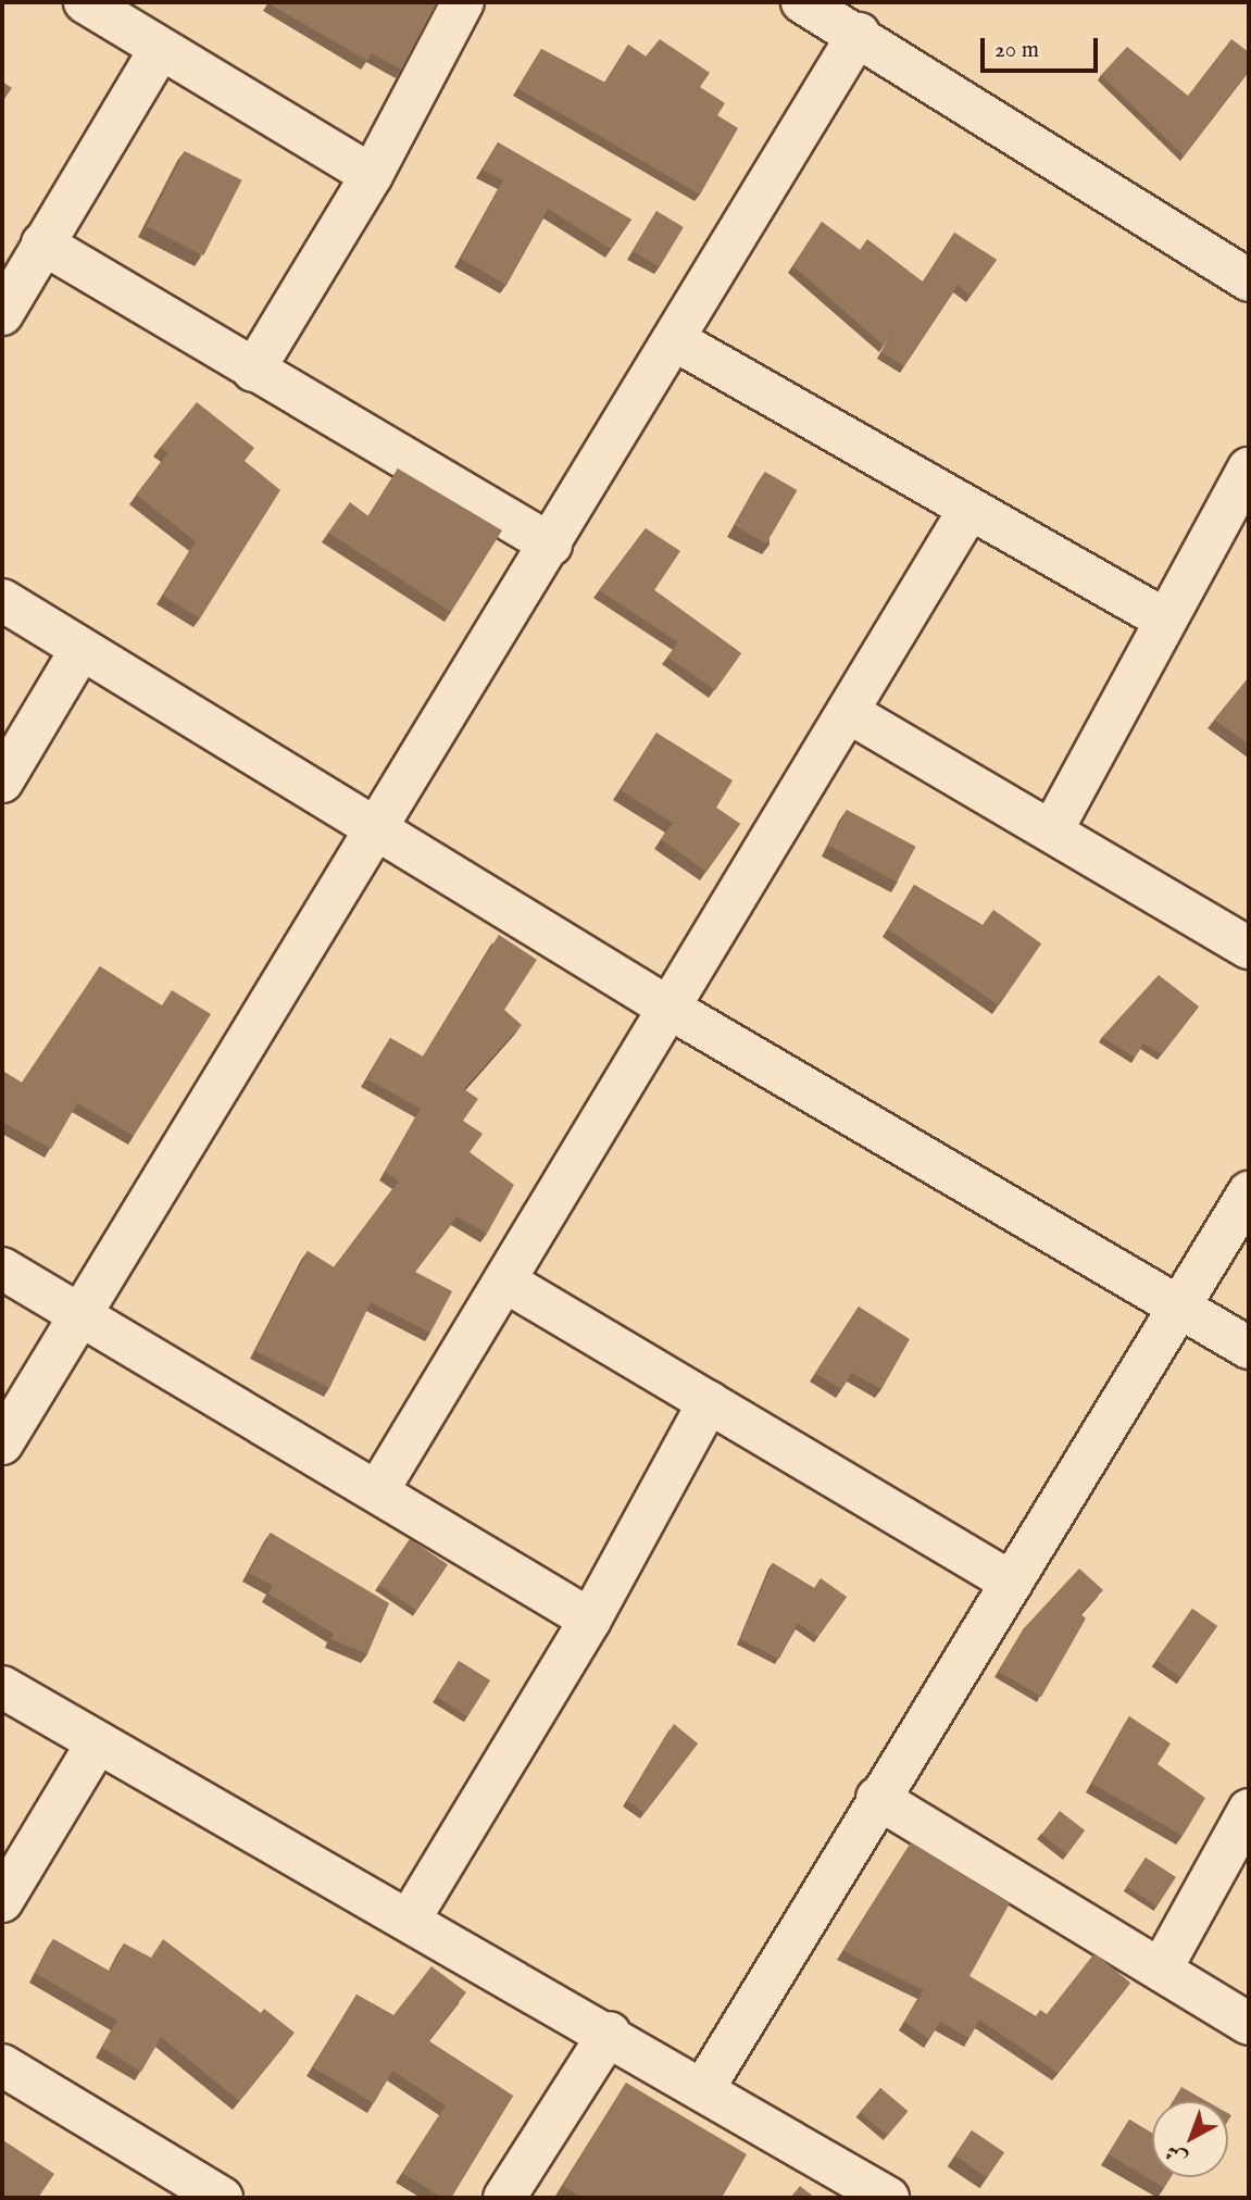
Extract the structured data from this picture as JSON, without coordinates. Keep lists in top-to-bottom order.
{
  "scale_bar": "20 m",
  "north": "bottom left"
}
